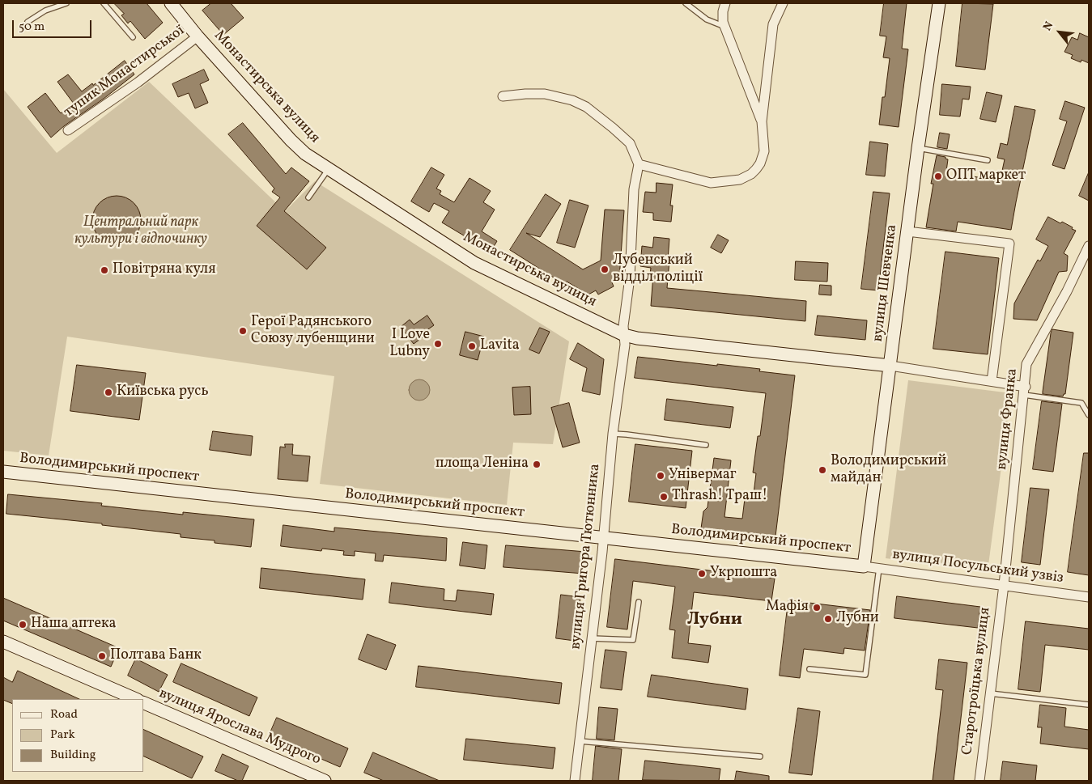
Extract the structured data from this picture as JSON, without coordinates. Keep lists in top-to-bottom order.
{
  "streets": {
    "main road": [
      "Монастирська вулиця",
      "вулиця Шевченка",
      "Володимирський проспект",
      "вулиця Ярослава Мудрого"
    ],
    "street": [
      "тупик Монастирської",
      "вулиця Франка",
      "вулиця Григора Тютюнника",
      "вулиця Посульський узвіз",
      "Старотроїцька вулиця"
    ]
  },
  "crossings": [
    ["тупик Монастирської", "Монастирська вулиця"],
    ["Монастирська вулиця", "вулиця Шевченка"],
    ["Монастирська вулиця", "вулиця Григора Тютюнника"],
    ["вулиця Шевченка", "Володимирський проспект"],
    ["вулиця Шевченка", "вулиця Посульський узвіз"],
    ["вулиця Франка", "вулиця Посульський узвіз"],
    ["вулиця Франка", "Старотроїцька вулиця"],
    ["Володимирський проспект", "вулиця Григора Тютюнника"],
    ["Володимирський проспект", "вулиця Посульський узвіз"],
    ["вулиця Посульський узвіз", "Старотроїцька вулиця"]
  ],
  "districts": ["Лубни"],
  "parks": ["Центральний парк культури і відпочинку"],
  "places": [
    "ОПТ маркет",
    "Лубенський відділ поліції",
    "Повітряна куля",
    "Герої Радянського Союзу лубенщини",
    "I Love Lubny",
    "Lavita",
    "Київська русь",
    "площа Леніна",
    "Володимирський майдан",
    "Універмаг",
    "Thrash! Траш!",
    "Укрпошта",
    "Мафія",
    "Лубни",
    "Наша аптека",
    "Полтава Банк"
  ],
  "legend": ["Road", "Park", "Building"],
  "scale_bar": "50 m",
  "north": "top left"
}
